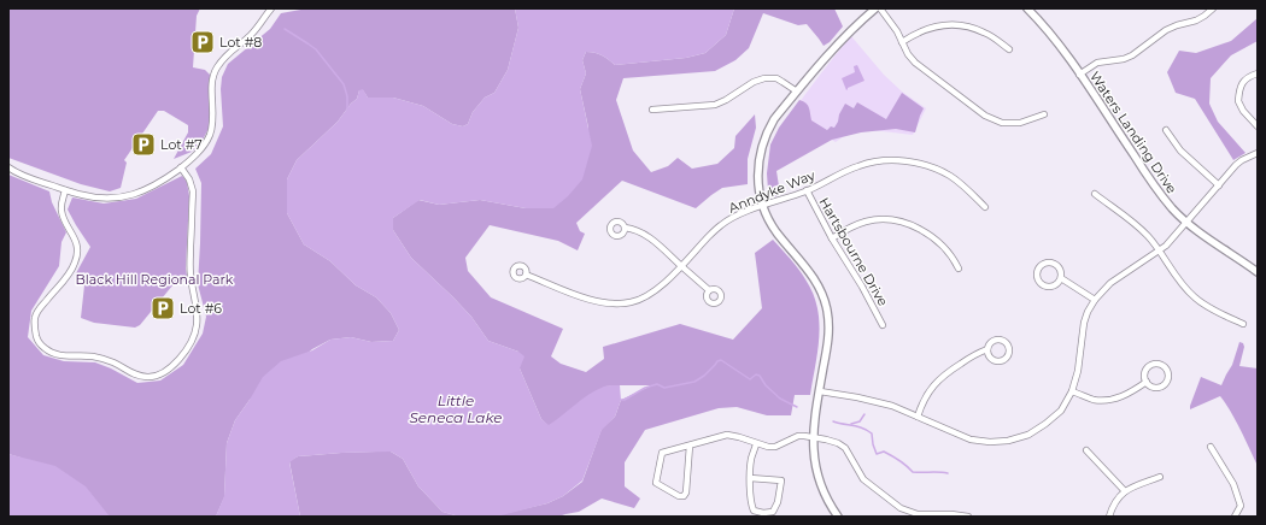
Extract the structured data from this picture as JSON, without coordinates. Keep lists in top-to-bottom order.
{
  "streets": {
    "street": ["Waters Landing Drive", "Anndyke Way", "Hartsbourne Drive"]
  },
  "crossings": [
    ["Anndyke Way", "Hartsbourne Drive"]
  ],
  "water": ["Little Seneca Lake"],
  "parks": ["Black Hill Regional Park"],
  "places": {
    "parking": ["Lot #8", "Lot #7", "Lot #6"]
  }
}
